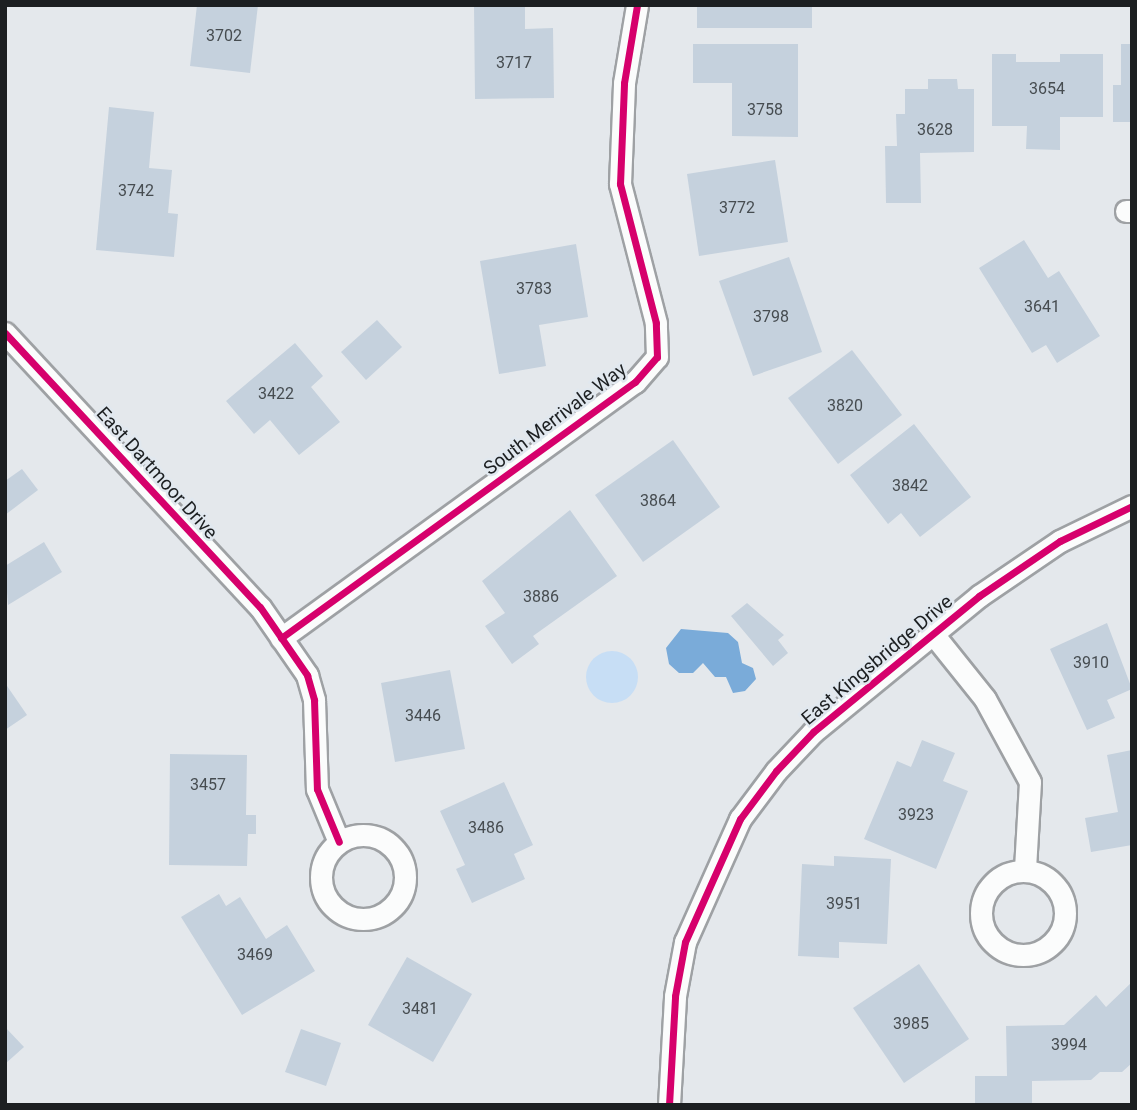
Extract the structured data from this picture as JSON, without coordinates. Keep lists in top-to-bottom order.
{
  "streets": {
    "street": ["South Merrivale Way", "East Dartmoor Drive", "East Kingsbridge Drive"]
  },
  "crossings": [
    ["South Merrivale Way", "East Dartmoor Drive"]
  ],
  "house_numbers": [
    "3702",
    "3717",
    "3654",
    "3758",
    "3628",
    "3742",
    "3772",
    "3783",
    "3641",
    "3798",
    "3422",
    "3820",
    "3842",
    "3864",
    "3886",
    "3910",
    "3446",
    "3457",
    "3923",
    "3486",
    "3951",
    "3469",
    "3481",
    "3985",
    "3994"
  ]
}
